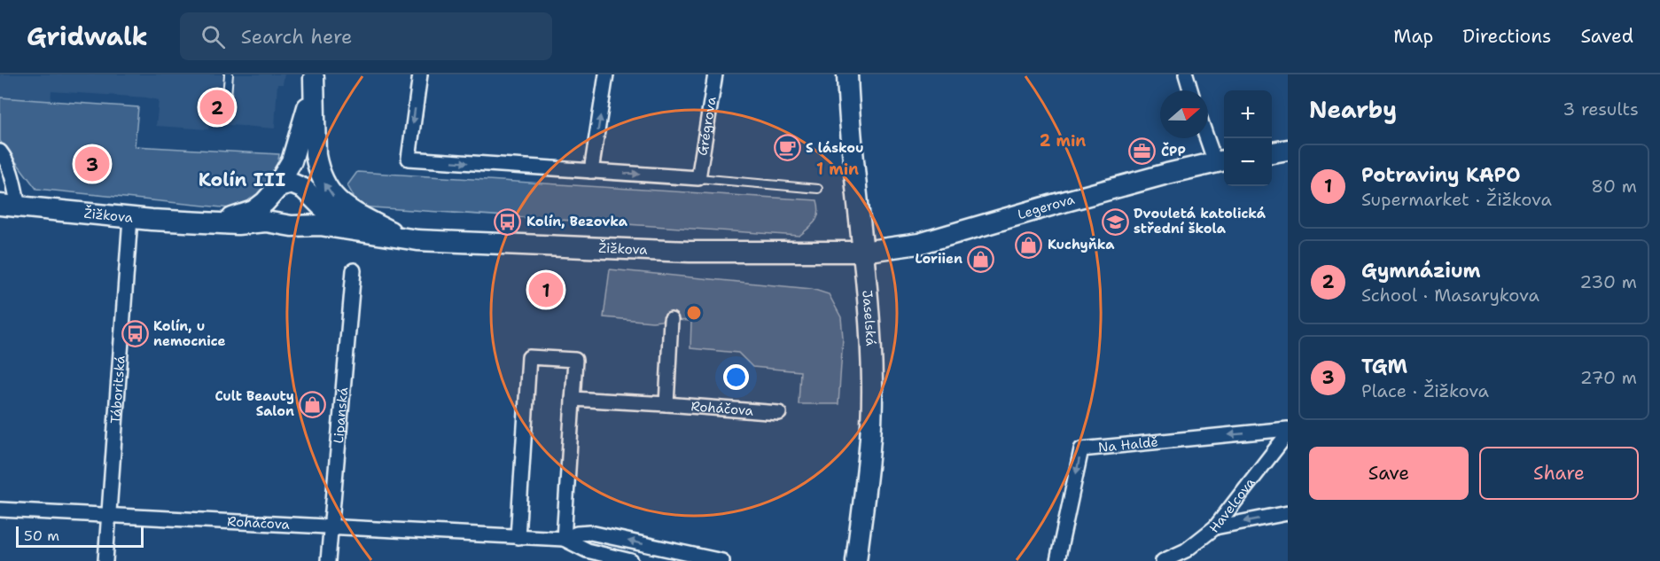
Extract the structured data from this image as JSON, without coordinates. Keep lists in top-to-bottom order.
{
  "streets": {
    "street": [
      "Grégrova",
      "Legerova",
      "Žižkova",
      "Jaselská",
      "Táboritská",
      "Roháčova",
      "Lipanská",
      "Na Haldě",
      "Havelcova"
    ]
  },
  "crossings": [
    ["Legerova", "Žižkova"],
    ["Legerova", "Jaselská"],
    ["Žižkova", "Jaselská"],
    ["Žižkova", "Táboritská"],
    ["Táboritská", "Roháčova"],
    ["Roháčova", "Lipanská"],
    ["Na Haldě", "Havelcova"]
  ],
  "one_way": ["Na Haldě"],
  "districts": ["Kolín III"],
  "places": {
    "cafe": ["S láskou"],
    "office": ["ČPP"],
    "bus stop": ["Kolín, Bezovka", "Kolín, u nemocnice"],
    "school or university": ["Dvouletá katolická střední škola"],
    "shop": ["Kuchyňka", "Loriien", "Cult Beauty Salon"]
  },
  "scale_bar": "50 m",
  "north": "right",
  "page": {
    "header": "Gridwalk",
    "search": "Search here",
    "nav": ["Map", "Directions", "Saved"],
    "heading": ["Nearby", "3 results"],
    "pins": ["2", "3", "1"],
    "map_buttons": ["+", "−"],
    "list": [
      {
        "mark": "1",
        "name": "Potraviny KAPO",
        "note": "Supermarket · Žižkova",
        "value": "80 m"
      },
      {
        "mark": "2",
        "name": "Gymnázium",
        "note": "School · Masarykova",
        "value": "230 m"
      },
      {
        "mark": "3",
        "name": "TGM",
        "note": "Place · Žižkova",
        "value": "270 m"
      }
    ],
    "buttons": ["Save", "Share"],
    "scale": "50 m"
  },
  "rings": ["2 min", "1 min"]
}
